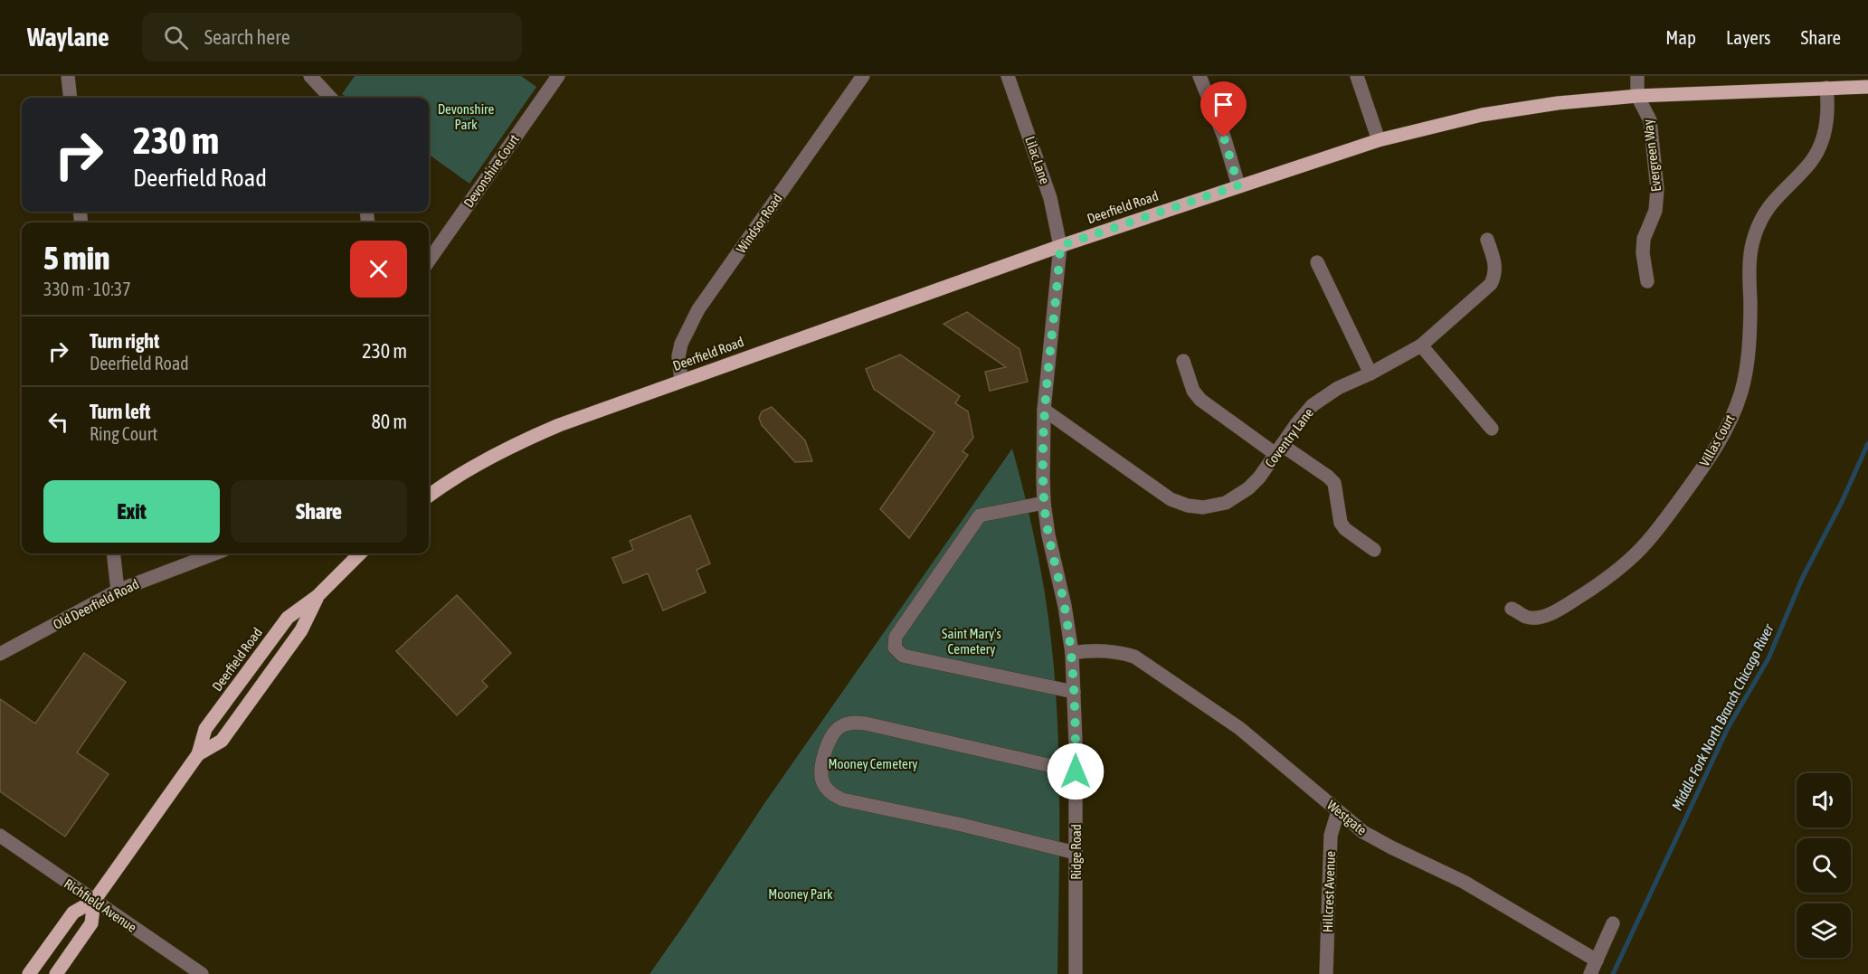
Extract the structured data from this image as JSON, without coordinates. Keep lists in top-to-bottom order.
{
  "streets": {
    "main road": ["Deerfield Road"],
    "street": [
      "Evergreen Way",
      "Lilac Lane",
      "Devonshire Court",
      "Windsor Road",
      "Coventry Lane",
      "Villas Court",
      "Old Deerfield Road",
      "Westgate",
      "Ridge Road",
      "Hillcrest Avenue",
      "Richfield Avenue"
    ]
  },
  "crossings": [
    ["Evergreen Way", "Deerfield Road"],
    ["Lilac Lane", "Deerfield Road"],
    ["Lilac Lane", "Ridge Road"],
    ["Deerfield Road", "Windsor Road"],
    ["Deerfield Road", "Villas Court"],
    ["Deerfield Road", "Ridge Road"],
    ["Deerfield Road", "Richfield Avenue"],
    ["Coventry Lane", "Ridge Road"],
    ["Westgate", "Ridge Road"],
    ["Westgate", "Hillcrest Avenue"]
  ],
  "water": ["Middle Fork North Branch Chicago River"],
  "parks": [
    "Devonshire Park",
    "Saint Mary's Cemetery",
    "Mooney Cemetery",
    "Mooney Park"
  ],
  "page": {
    "header": "Waylane",
    "search": "Search here",
    "nav": ["Map", "Layers", "Share"],
    "turn": ["230 m", "Deerfield Road"],
    "heading": ["5 min", "330 m · 10:37"],
    "list": [
      {
        "name": "Turn right",
        "note": "Deerfield Road",
        "value": "230 m"
      },
      {
        "name": "Turn left",
        "note": "Ring Court",
        "value": "80 m"
      }
    ],
    "buttons": ["Exit", "Share"]
  }
}
